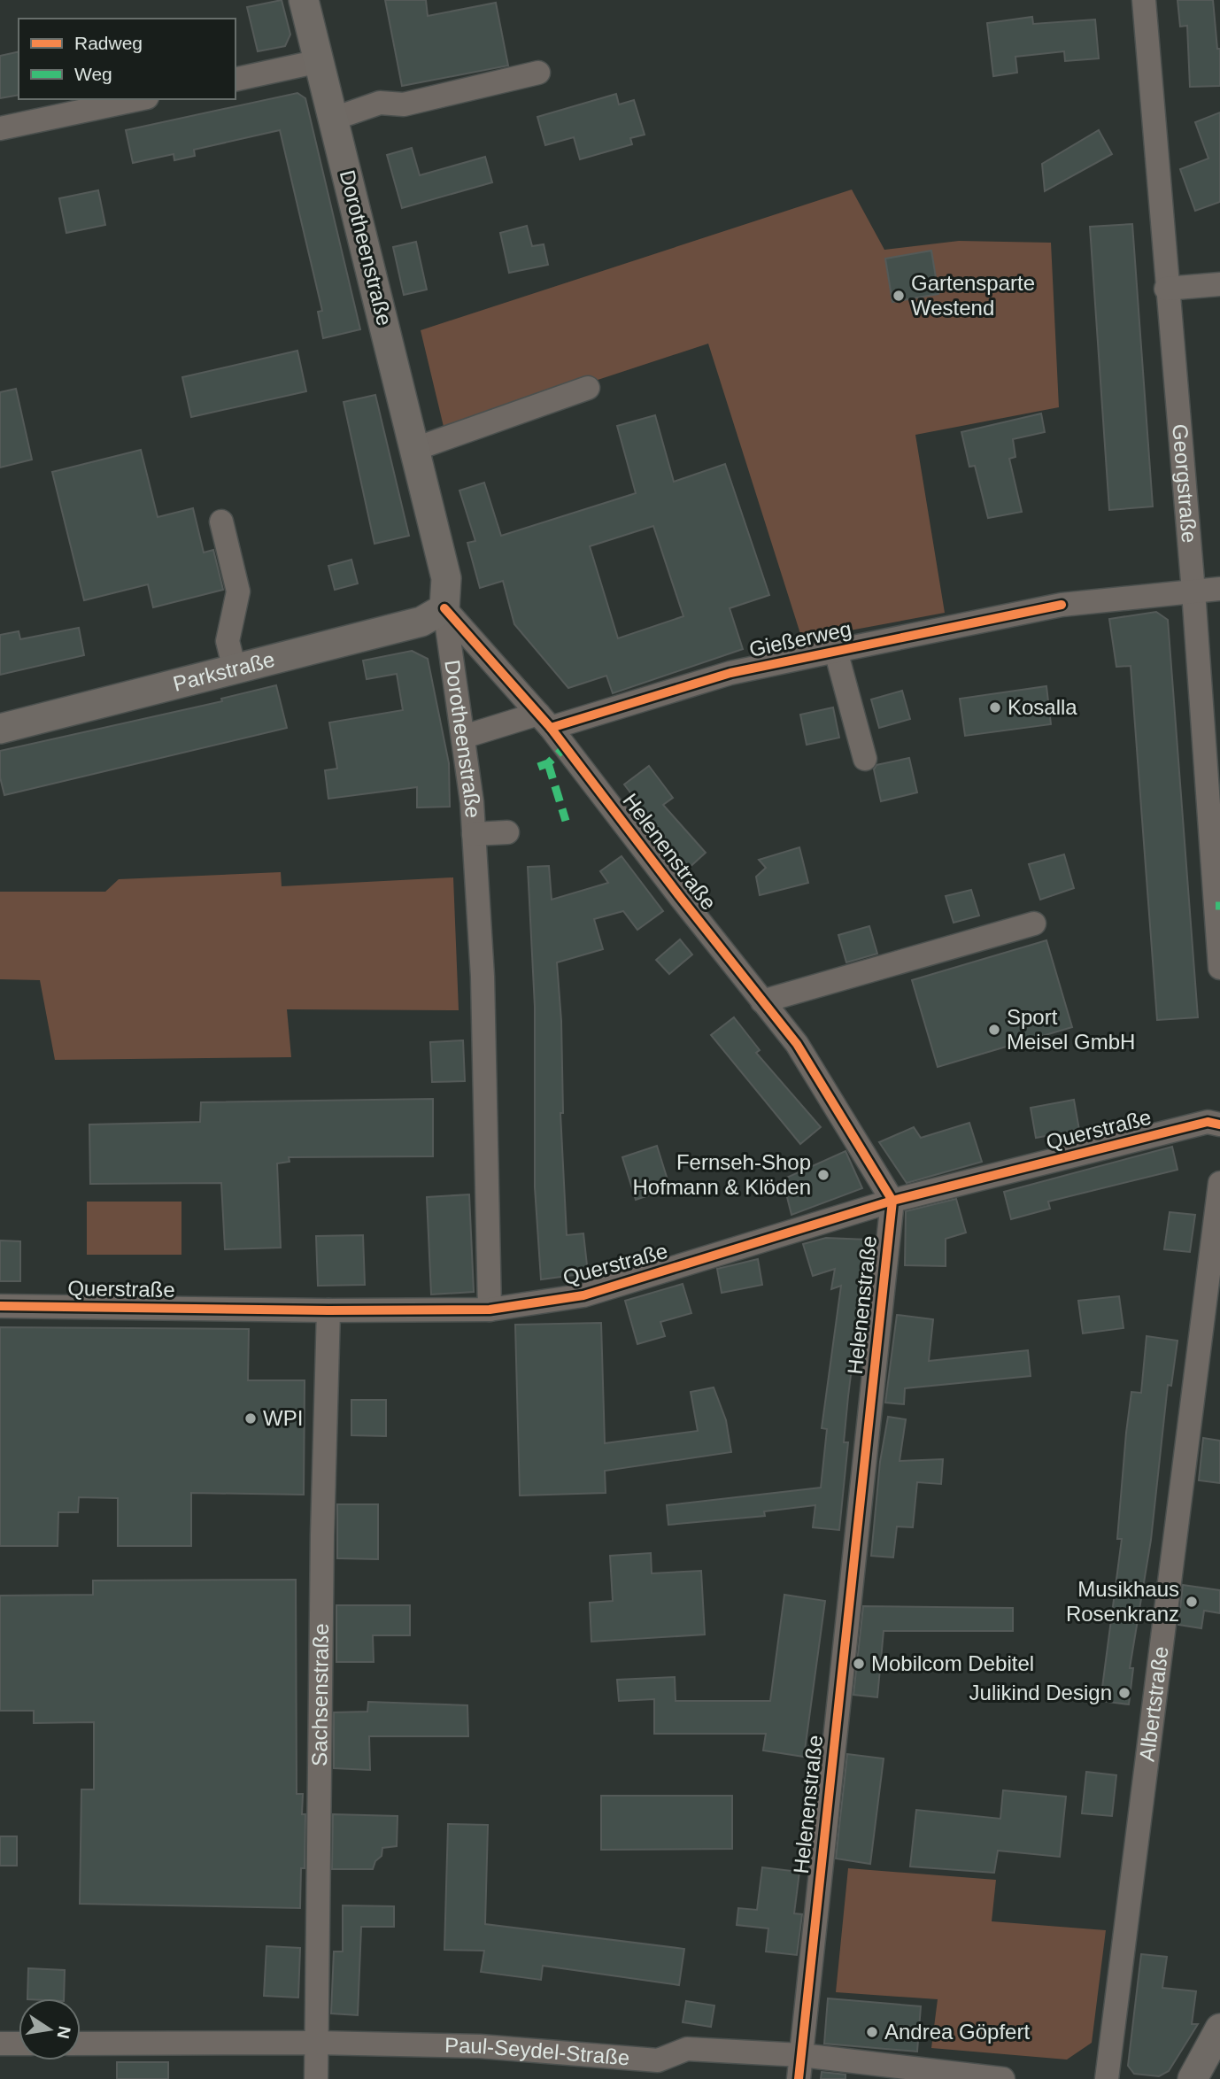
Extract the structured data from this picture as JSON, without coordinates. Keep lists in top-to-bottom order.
{
  "streets": {
    "main road": ["Dorotheenstraße", "Parkstraße"],
    "street": [
      "Georgstraße",
      "Gießerweg",
      "Helenenstraße",
      "Querstraße",
      "Sachsenstraße",
      "Albertstraße",
      "Paul-Seydel-Straße"
    ]
  },
  "crossings": [
    ["Dorotheenstraße", "Gießerweg"],
    ["Dorotheenstraße", "Parkstraße"],
    ["Dorotheenstraße", "Helenenstraße"],
    ["Dorotheenstraße", "Querstraße"],
    ["Georgstraße", "Gießerweg"],
    ["Gießerweg", "Helenenstraße"],
    ["Parkstraße", "Helenenstraße"],
    ["Helenenstraße", "Querstraße"],
    ["Helenenstraße", "Paul-Seydel-Straße"],
    ["Querstraße", "Sachsenstraße"],
    ["Sachsenstraße", "Paul-Seydel-Straße"]
  ],
  "places": [
    "Gartensparte Westend",
    "Kosalla",
    "Sport Meisel GmbH",
    "Fernseh-Shop Hofmann & Klöden",
    "WPI",
    "Musikhaus Rosenkranz",
    "Mobilcom Debitel",
    "Julikind Design",
    "Andrea Göpfert"
  ],
  "legend": ["Radweg", "Weg"],
  "north": "right"
}
